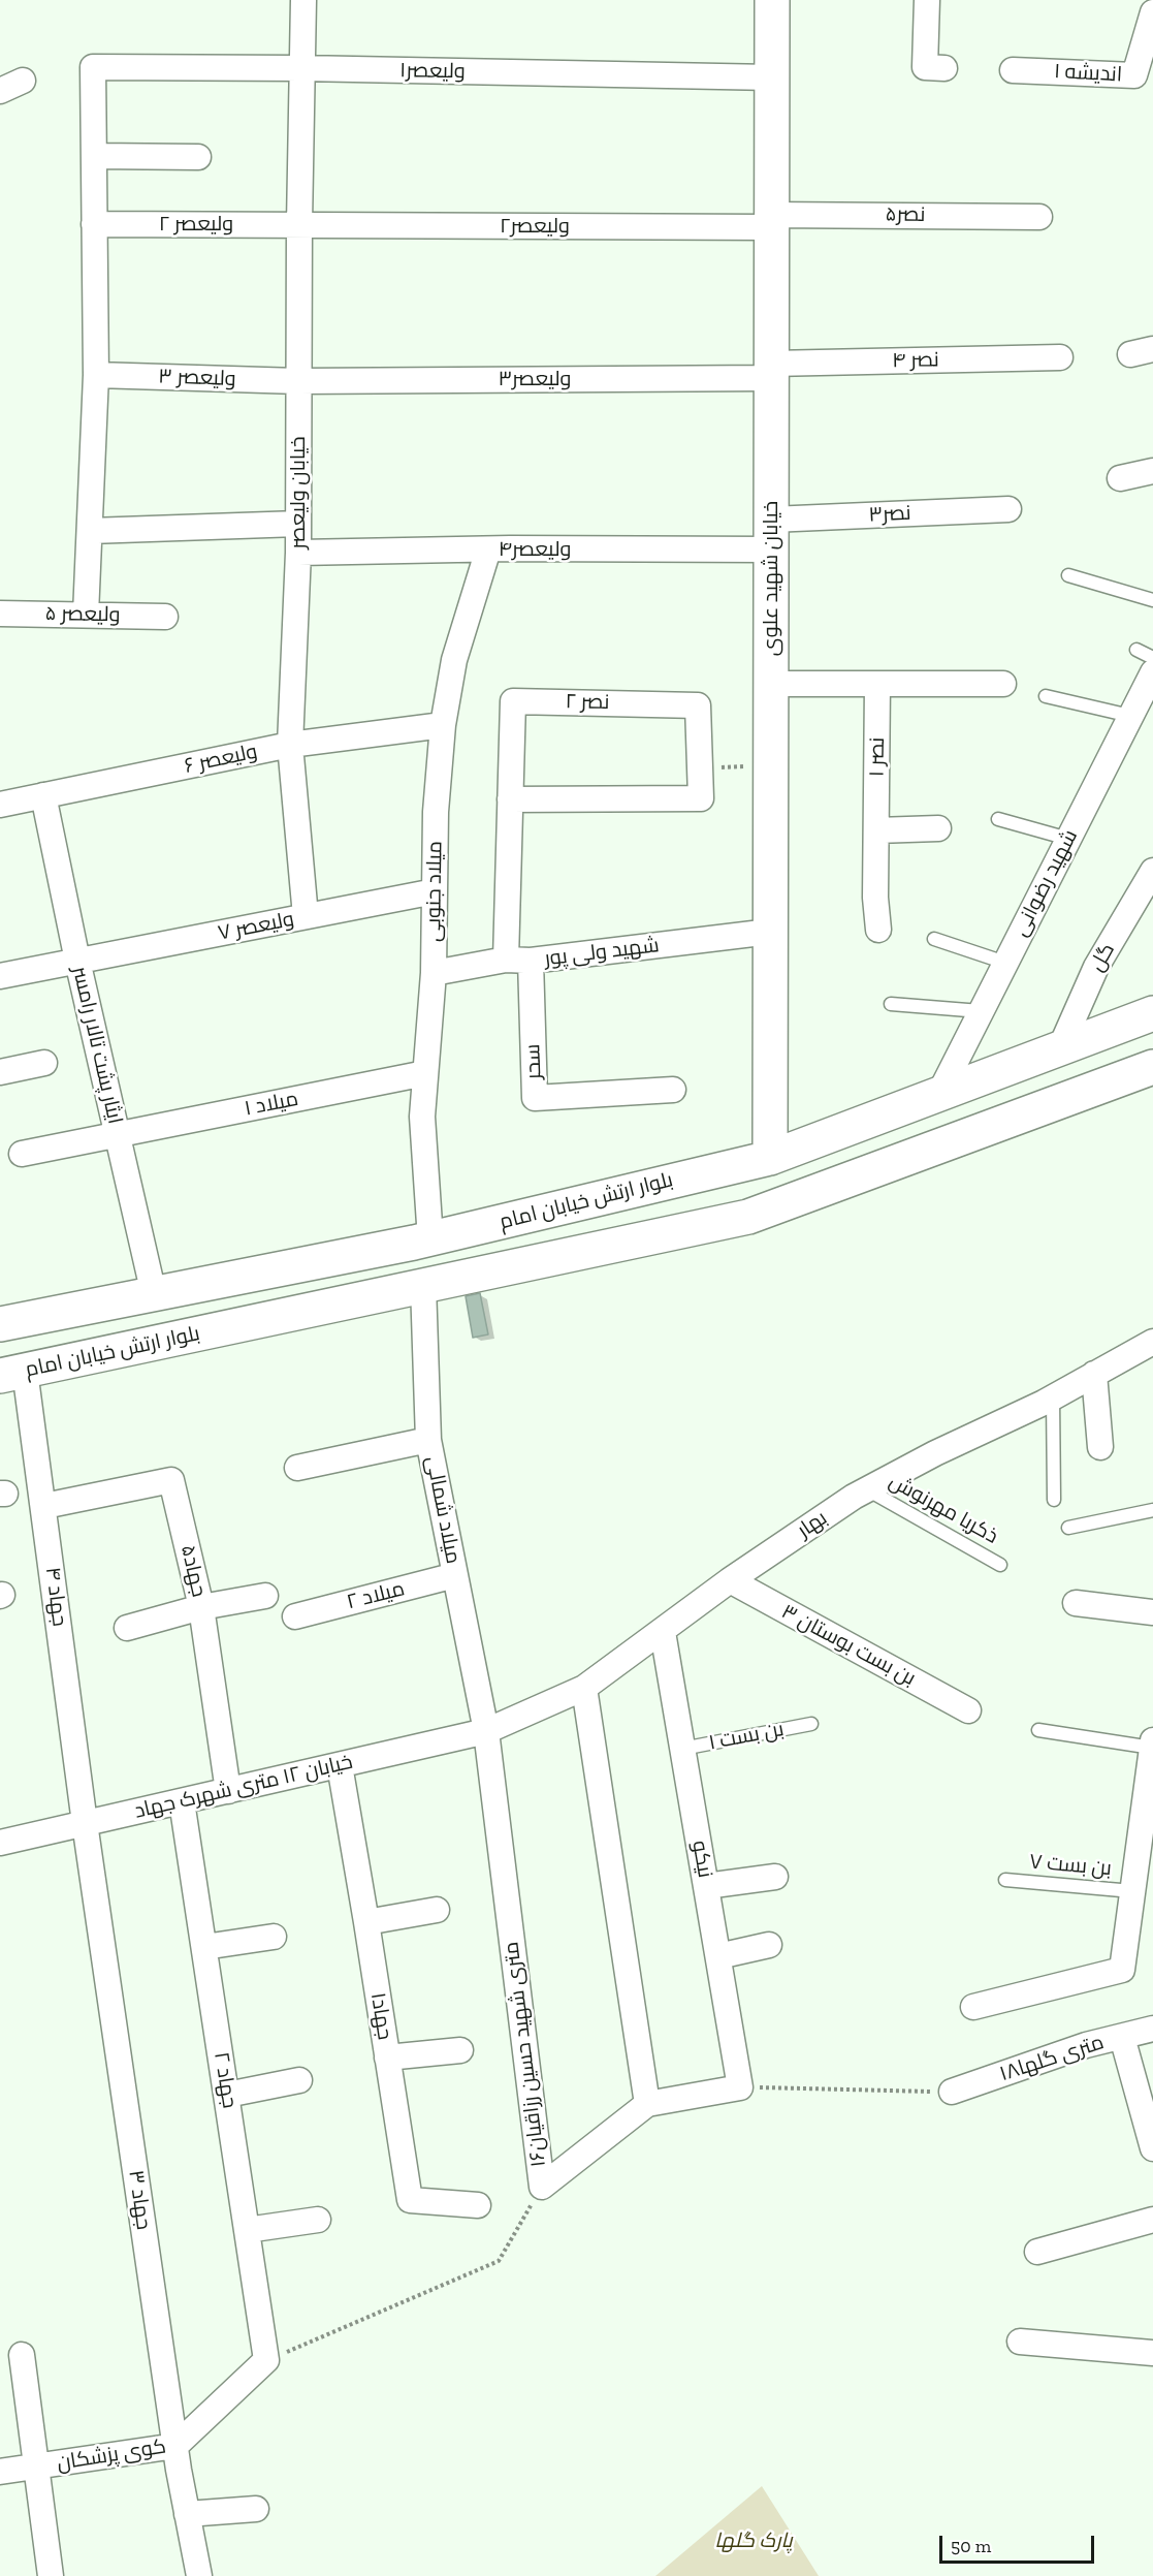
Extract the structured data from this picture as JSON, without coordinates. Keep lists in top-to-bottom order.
{
  "streets": {
    "main road": ["خیابان شهید علوی", "بلوار ارتش خیابان امام"],
    "street": [
      "ولیعصر۱",
      "اندیشه ۱",
      "نصر۵",
      "ولیعصر ۲",
      "ولیعصر۲",
      "نصر ۴",
      "ولیعصر ۳",
      "ولیعصر۳",
      "خیابان ولیعصر",
      "نصر۳",
      "ولیعصر۴",
      "ولیعصر ۵",
      "نصر ۲",
      "نصر ۱",
      "ولیعصر ۶",
      "شهید رضوانی",
      "میلاد جنوبی",
      "ولیعصر ۷",
      "شهید ولی پور",
      "گل",
      "ایثار پشت تالار رامسر",
      "سحر",
      "میلاد ۱",
      "میلاد شمالی",
      "بهار",
      "جهاد۵",
      "میلاد ۲",
      "جهاد ۴",
      "بن بست بوستان ۳",
      "خیابان ۱۲ متری شهرک جهاد",
      "نیکو",
      "جهاد۱",
      "۱۶متری شهید حسین رزاقیان",
      "۱۸متری گلها",
      "جهاد ۲",
      "جهاد ۳",
      "کوی پزشکان"
    ],
    "lane": ["ذکریا مهرنوش", "بن بست ۱", "بن بست ۷"]
  },
  "crossings": [
    ["ولیعصر۱", "خیابان ولیعصر"],
    ["ولیعصر۱", "خیابان شهید علوی"],
    ["نصر۵", "ولیعصر۲"],
    ["نصر۵", "خیابان شهید علوی"],
    ["ولیعصر ۲", "ولیعصر۲"],
    ["ولیعصر ۲", "خیابان ولیعصر"],
    ["ولیعصر۲", "خیابان ولیعصر"],
    ["ولیعصر۲", "خیابان شهید علوی"],
    ["نصر ۴", "ولیعصر۳"],
    ["نصر ۴", "خیابان شهید علوی"],
    ["ولیعصر ۳", "ولیعصر۳"],
    ["ولیعصر ۳", "خیابان ولیعصر"],
    ["ولیعصر۳", "خیابان ولیعصر"],
    ["ولیعصر۳", "خیابان شهید علوی"],
    ["خیابان ولیعصر", "ولیعصر۴"],
    ["خیابان ولیعصر", "ولیعصر ۶"],
    ["خیابان ولیعصر", "ولیعصر ۷"],
    ["نصر۳", "ولیعصر۴"],
    ["نصر۳", "خیابان شهید علوی"],
    ["ولیعصر۴", "خیابان شهید علوی"],
    ["ولیعصر۴", "میلاد جنوبی"],
    ["خیابان شهید علوی", "شهید ولی پور"],
    ["خیابان شهید علوی", "بلوار ارتش خیابان امام"],
    ["نصر ۲", "شهید ولی پور"],
    ["ولیعصر ۶", "میلاد جنوبی"],
    ["ولیعصر ۶", "ایثار پشت تالار رامسر"],
    ["شهید رضوانی", "بلوار ارتش خیابان امام"],
    ["میلاد جنوبی", "ولیعصر ۷"],
    ["میلاد جنوبی", "شهید ولی پور"],
    ["میلاد جنوبی", "میلاد ۱"],
    ["میلاد جنوبی", "بلوار ارتش خیابان امام"],
    ["ولیعصر ۷", "ایثار پشت تالار رامسر"],
    ["شهید ولی پور", "سحر"],
    ["گل", "بلوار ارتش خیابان امام"],
    ["ایثار پشت تالار رامسر", "میلاد ۱"],
    ["ایثار پشت تالار رامسر", "بلوار ارتش خیابان امام"],
    ["بلوار ارتش خیابان امام", "میلاد شمالی"],
    ["بلوار ارتش خیابان امام", "جهاد ۴"],
    ["ذکریا مهرنوش", "بهار"],
    ["میلاد شمالی", "بهار"],
    ["میلاد شمالی", "میلاد ۲"],
    ["میلاد شمالی", "خیابان ۱۲ متری شهرک جهاد"],
    ["میلاد شمالی", "۱۶متری شهید حسین رزاقیان"],
    ["بهار", "بن بست بوستان ۳"],
    ["بهار", "خیابان ۱۲ متری شهرک جهاد"],
    ["بهار", "نیکو"],
    ["بهار", "۱۶متری شهید حسین رزاقیان"],
    ["جهاد۵", "جهاد ۴"],
    ["جهاد۵", "خیابان ۱۲ متری شهرک جهاد"],
    ["جهاد ۴", "خیابان ۱۲ متری شهرک جهاد"],
    ["جهاد ۴", "جهاد ۳"],
    ["بن بست ۱", "نیکو"],
    ["خیابان ۱۲ متری شهرک جهاد", "جهاد۱"],
    ["خیابان ۱۲ متری شهرک جهاد", "۱۶متری شهید حسین رزاقیان"],
    ["خیابان ۱۲ متری شهرک جهاد", "جهاد ۲"],
    ["خیابان ۱۲ متری شهرک جهاد", "جهاد ۳"],
    ["نیکو", "۱۶متری شهید حسین رزاقیان"],
    ["جهاد ۲", "کوی پزشکان"],
    ["جهاد ۳", "کوی پزشکان"]
  ],
  "parks": ["پارک گلها"],
  "scale_bar": "50 m"
}
